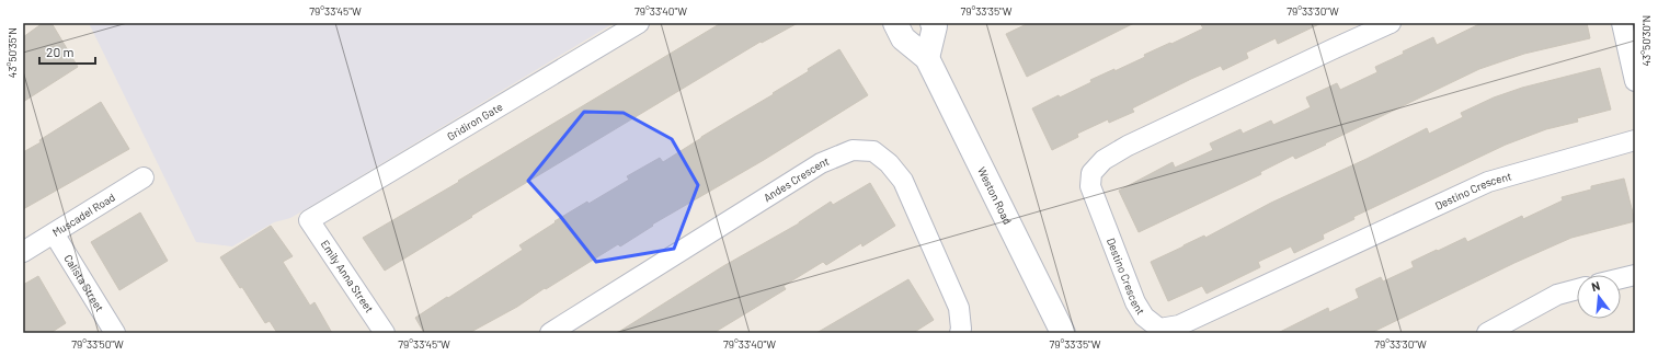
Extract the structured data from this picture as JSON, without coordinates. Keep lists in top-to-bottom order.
{
  "streets": {
    "main road": ["Weston Road"],
    "street": [
      "Gridiron Gate",
      "Andes Crescent",
      "Destino Crescent",
      "Muscadel Road",
      "Emily Anna Street",
      "Calista Street"
    ]
  },
  "crossings": [
    ["Gridiron Gate", "Emily Anna Street"],
    ["Muscadel Road", "Calista Street"]
  ],
  "scale_bar": "20 m",
  "north": "top",
  "coordinates": [
    "79°33'45\"W",
    "79°33'40\"W",
    "79°33'35\"W",
    "79°33'30\"W",
    "43°50'30\"N",
    "43°50'35\"N",
    "79°33'50\"W"
  ]
}
